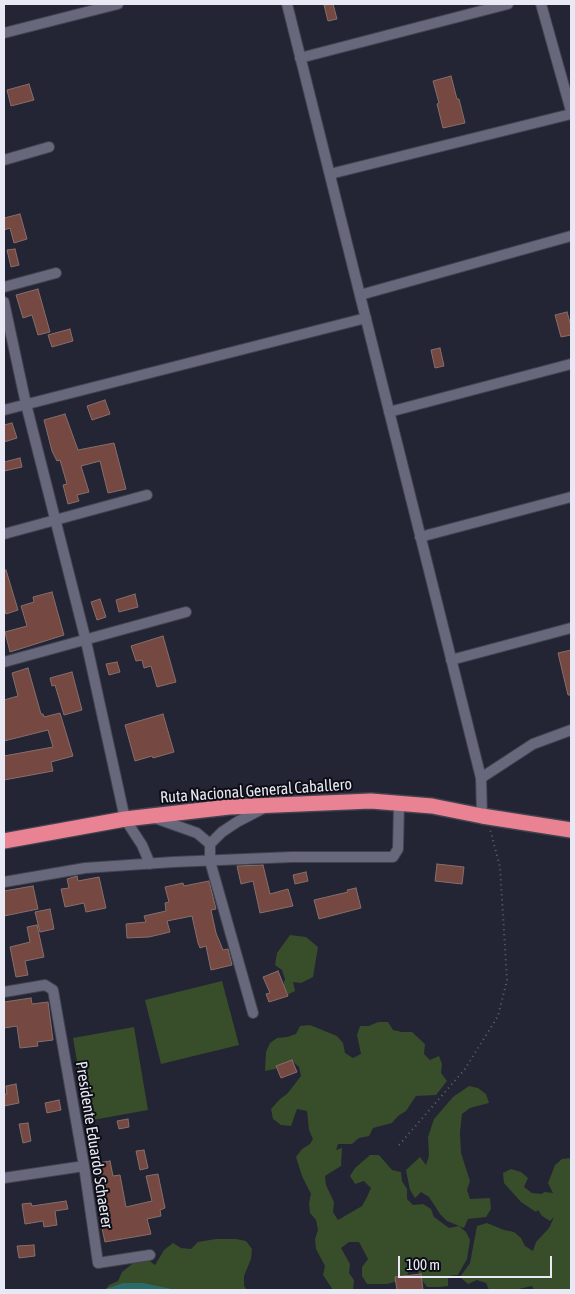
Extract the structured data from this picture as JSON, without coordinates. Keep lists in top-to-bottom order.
{
  "streets": {
    "highway": ["Ruta Nacional General Caballero"],
    "street": ["Presidente Eduardo Schaerer"]
  },
  "scale_bar": "100 m"
}
